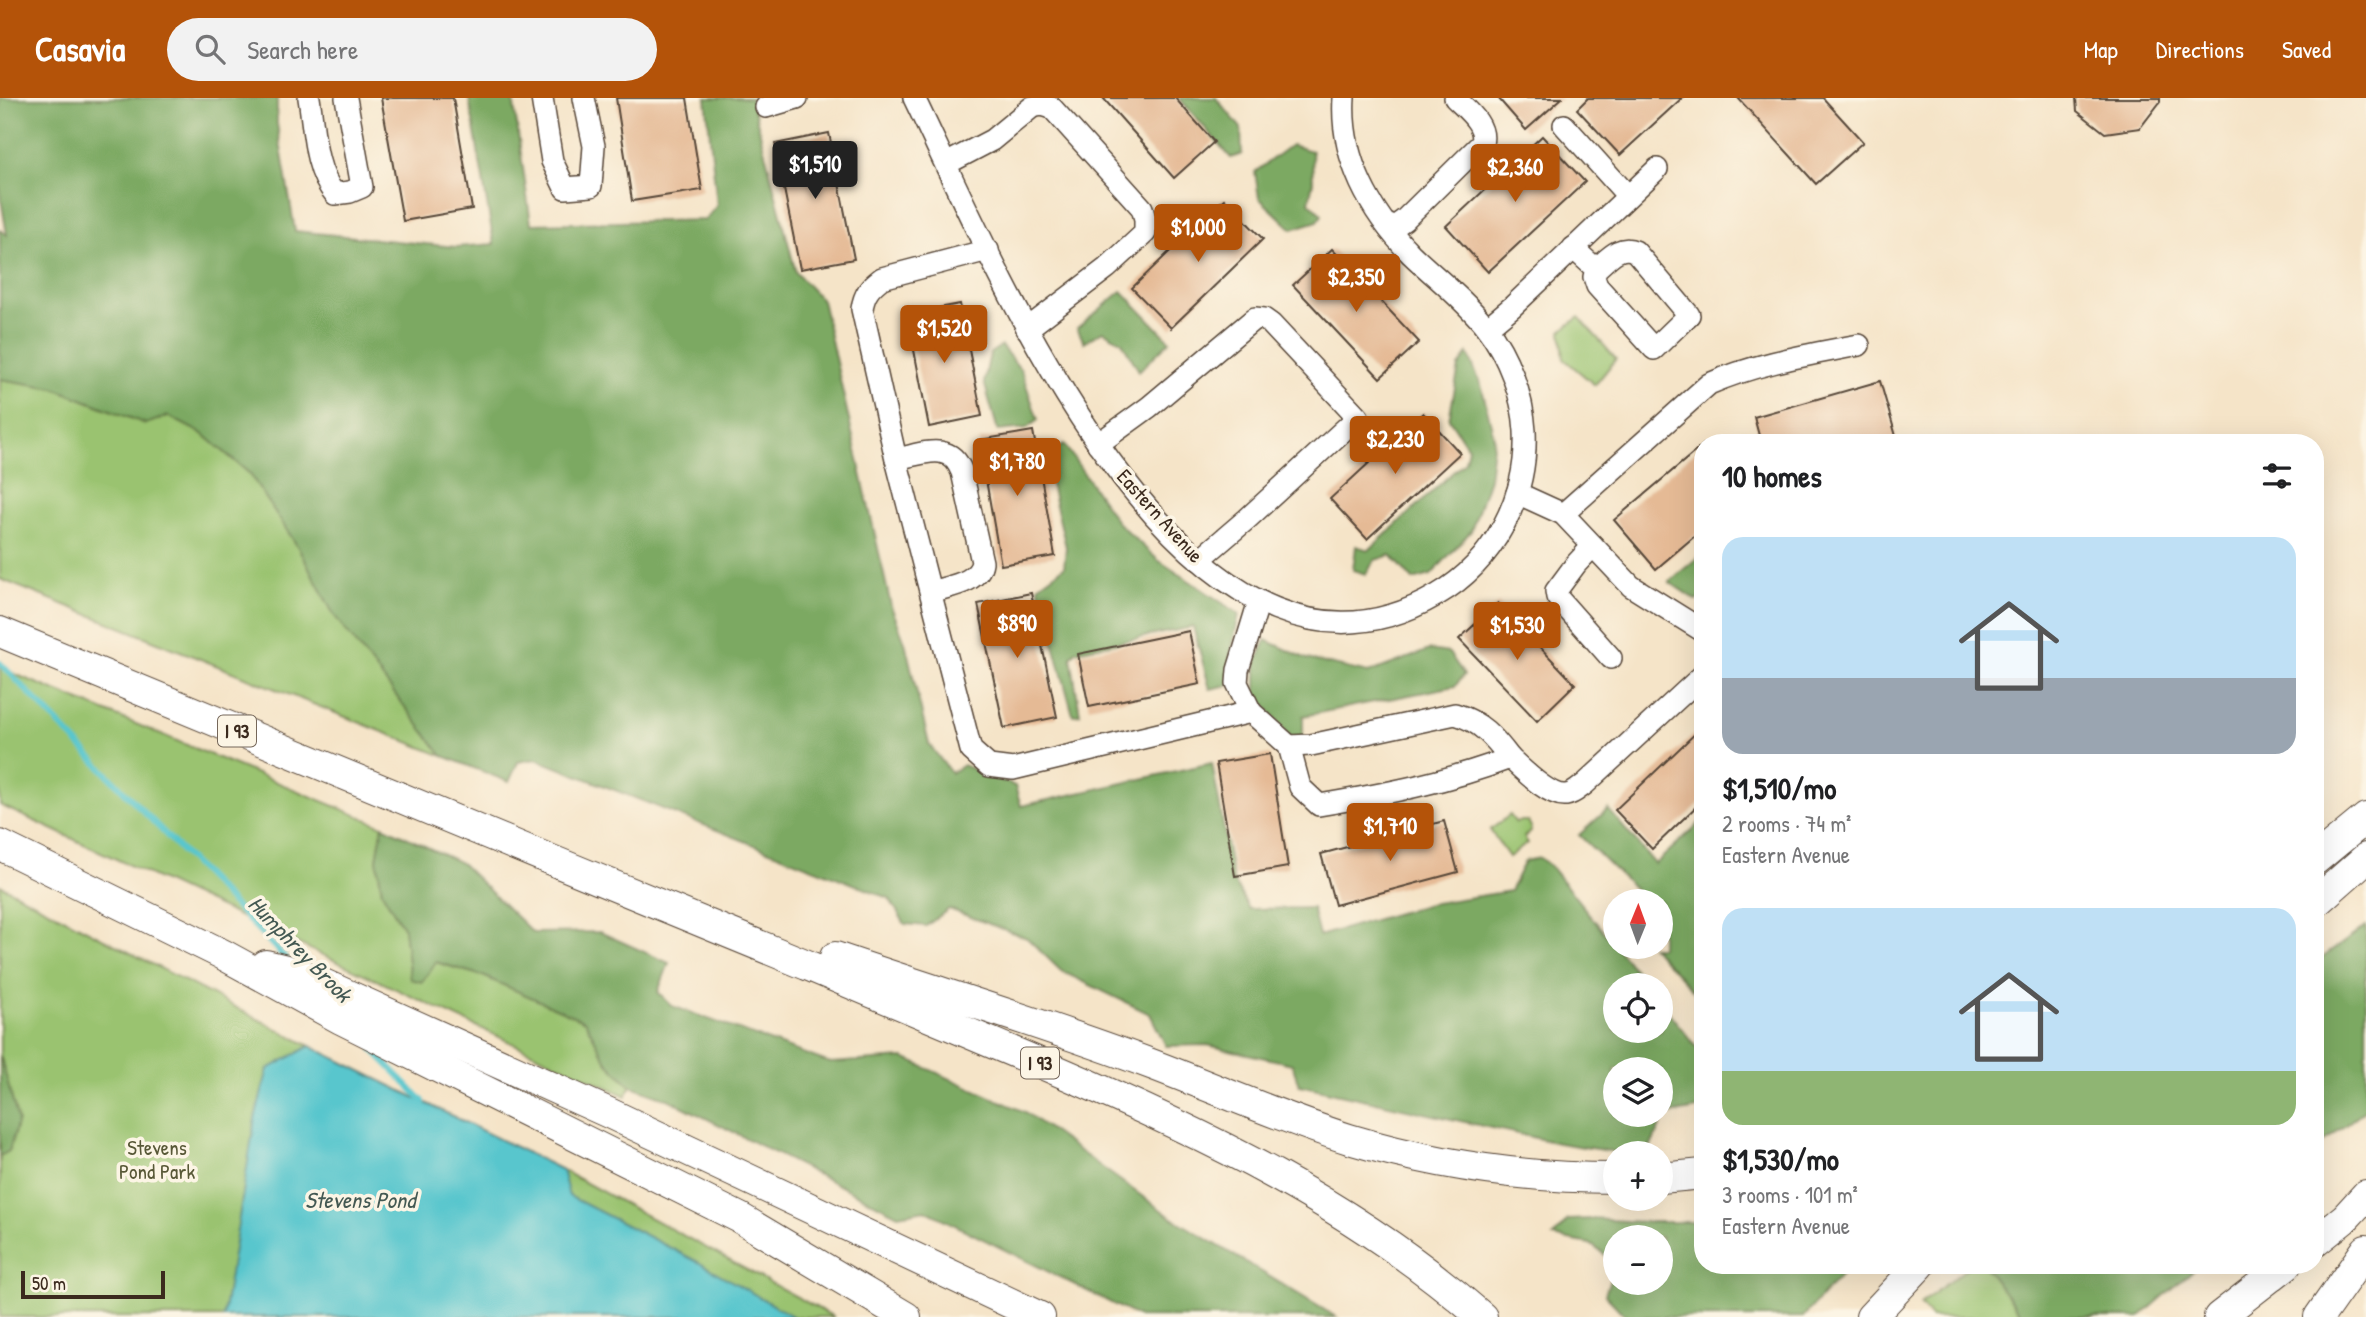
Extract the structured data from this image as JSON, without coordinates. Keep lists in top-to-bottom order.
{
  "streets": {
    "highway": ["I 93"],
    "street": ["Eastern Avenue"]
  },
  "water": ["Humphrey Brook", "Stevens Pond"],
  "parks": ["Stevens Pond Park"],
  "scale_bar": "50 m",
  "north": "top",
  "page": {
    "header": "Casavia",
    "search": "Search here",
    "nav": ["Map", "Directions", "Saved"],
    "price": [
      "$1,510",
      "$2,360",
      "$1,000",
      "$2,350",
      "$1,520",
      "$2,230",
      "$1,780",
      "$890",
      "$1,530",
      "$1,710"
    ],
    "heading": "10 homes",
    "list": [
      {
        "name": "$1,510/mo",
        "note": "2 rooms · 74 m² · Eastern Avenue"
      },
      {
        "name": "$1,530/mo",
        "note": "3 rooms · 101 m² · Eastern Avenue"
      }
    ],
    "map_buttons": ["+", "−"],
    "scale": "50 m"
  }
}
